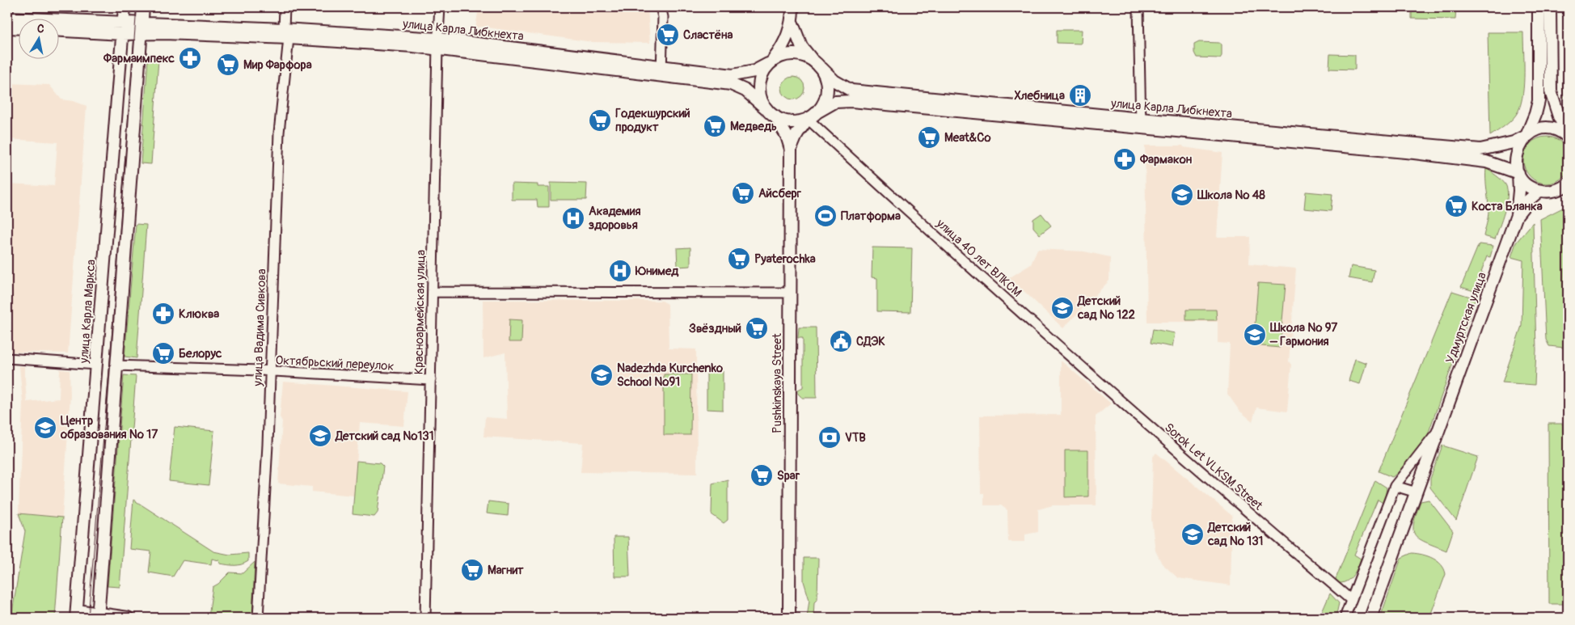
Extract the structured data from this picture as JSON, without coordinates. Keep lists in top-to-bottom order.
{
  "streets": {
    "main road": [
      "улица Карла Либкнехта",
      "улица Карла Маркса",
      "Удмуртская улица",
      "Pushkinskaya Street"
    ],
    "street": [
      "улица 40 лет ВЛКСМ",
      "Красноармейская улица",
      "улица Вадима Сивкова",
      "Октябрьский переулок"
    ]
  },
  "crossings": [
    ["улица Карла Либкнехта", "улица 40 лет ВЛКСМ"],
    ["улица Карла Либкнехта", "улица Карла Маркса"],
    ["улица Карла Либкнехта", "Красноармейская улица"],
    ["улица Карла Либкнехта", "Удмуртская улица"],
    ["улица Карла Либкнехта", "улица Вадима Сивкова"],
    ["улица Карла Либкнехта", "Pushkinskaya Street"],
    ["улица 40 лет ВЛКСМ", "Удмуртская улица"],
    ["улица 40 лет ВЛКСМ", "Pushkinskaya Street"],
    ["Красноармейская улица", "Октябрьский переулок"],
    ["улица Вадима Сивкова", "Октябрьский переулок"]
  ],
  "places": {
    "supermarket": [
      "Сластёна",
      "Мир Фарфора",
      "Годекшурский продукт",
      "Медведь",
      "Meat&Co",
      "Айсберг",
      "Коста Бланка",
      "Pyaterochka",
      "Звёздный",
      "Белорус",
      "Spar",
      "Магнит"
    ],
    "pharmacy": ["Фармаимпекс", "Фармакон", "Клюква"],
    "building": ["Хлебница"],
    "school or university": [
      "Школа № 48",
      "Детский сад № 122",
      "Школа № 97 – Гармония",
      "Nadezhda Kurchenko School №91",
      "Центр образования № 17",
      "Детский сад №131",
      "Детский сад № 131"
    ],
    "sports": ["Платформа"],
    "hospital": ["Академия здоровья", "Юнимед"],
    "public building": ["СДЭК"],
    "bank": ["VTB"]
  },
  "north": "top"
}
